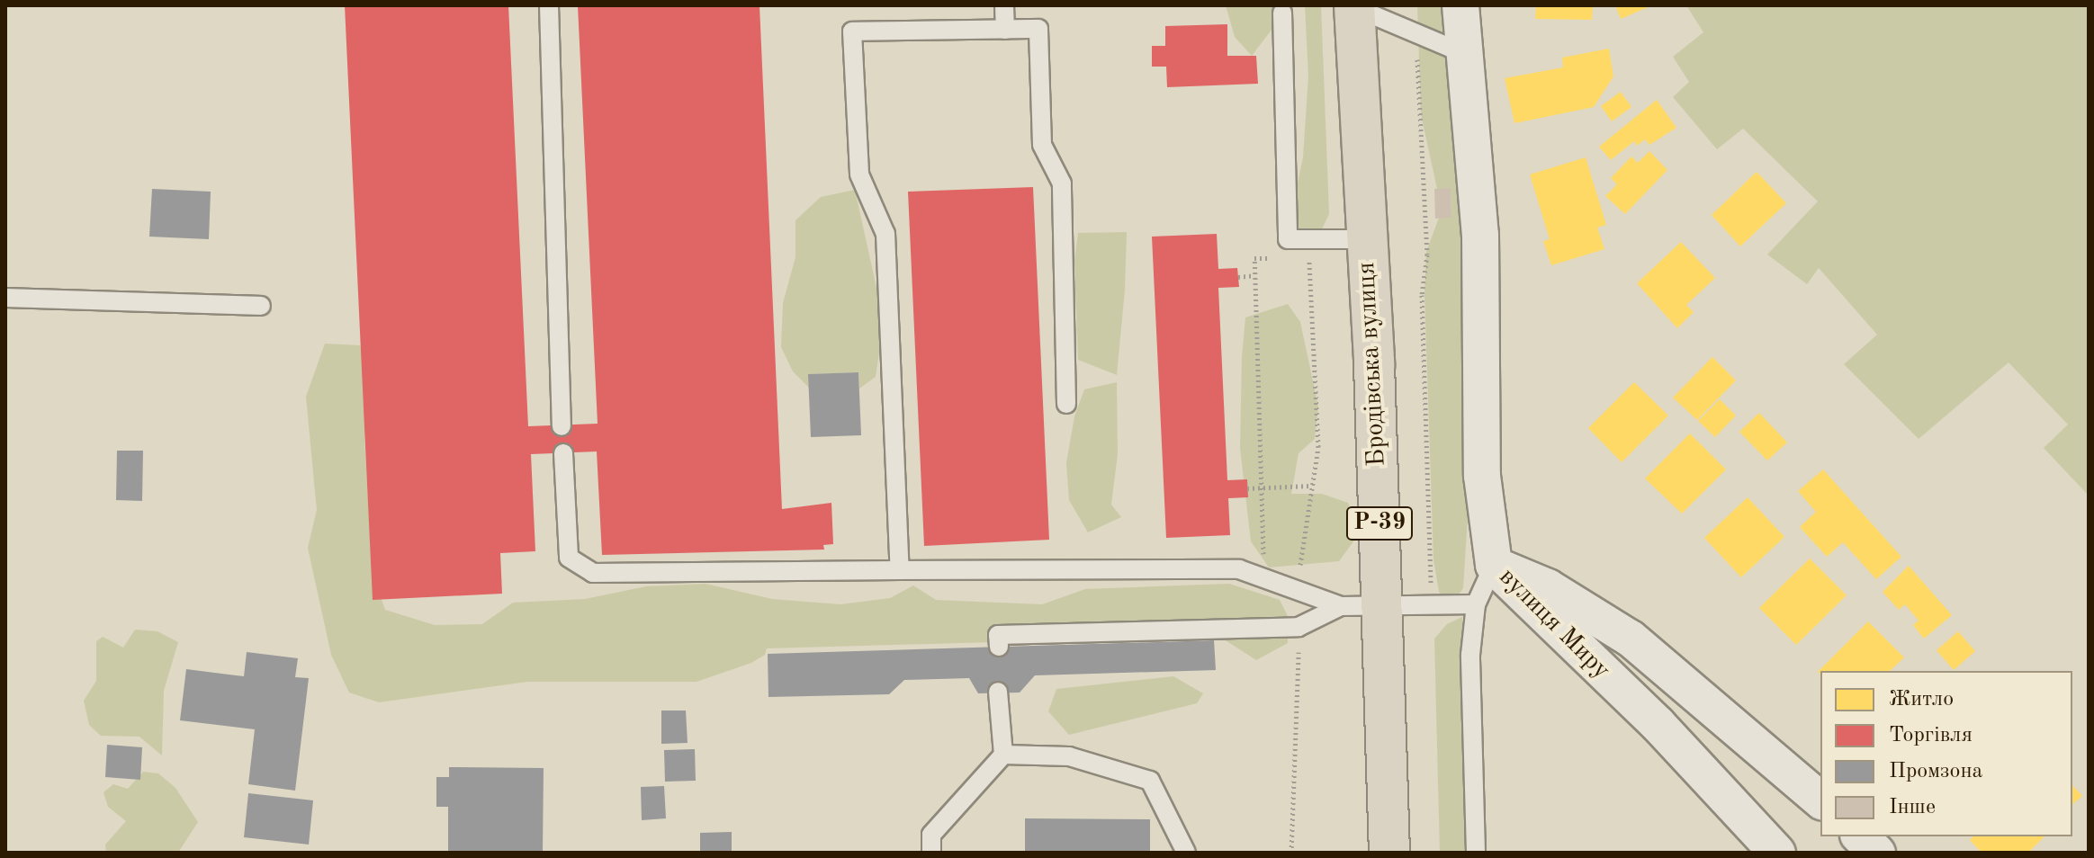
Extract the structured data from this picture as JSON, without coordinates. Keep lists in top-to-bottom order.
{
  "streets": {
    "main road": ["Бродівська вулиця", "Р-39"],
    "street": ["вулиця Миру"]
  },
  "legend": [
    "Житло",
    "Торгівля",
    "Промзона",
    "Інше"
  ]
}
